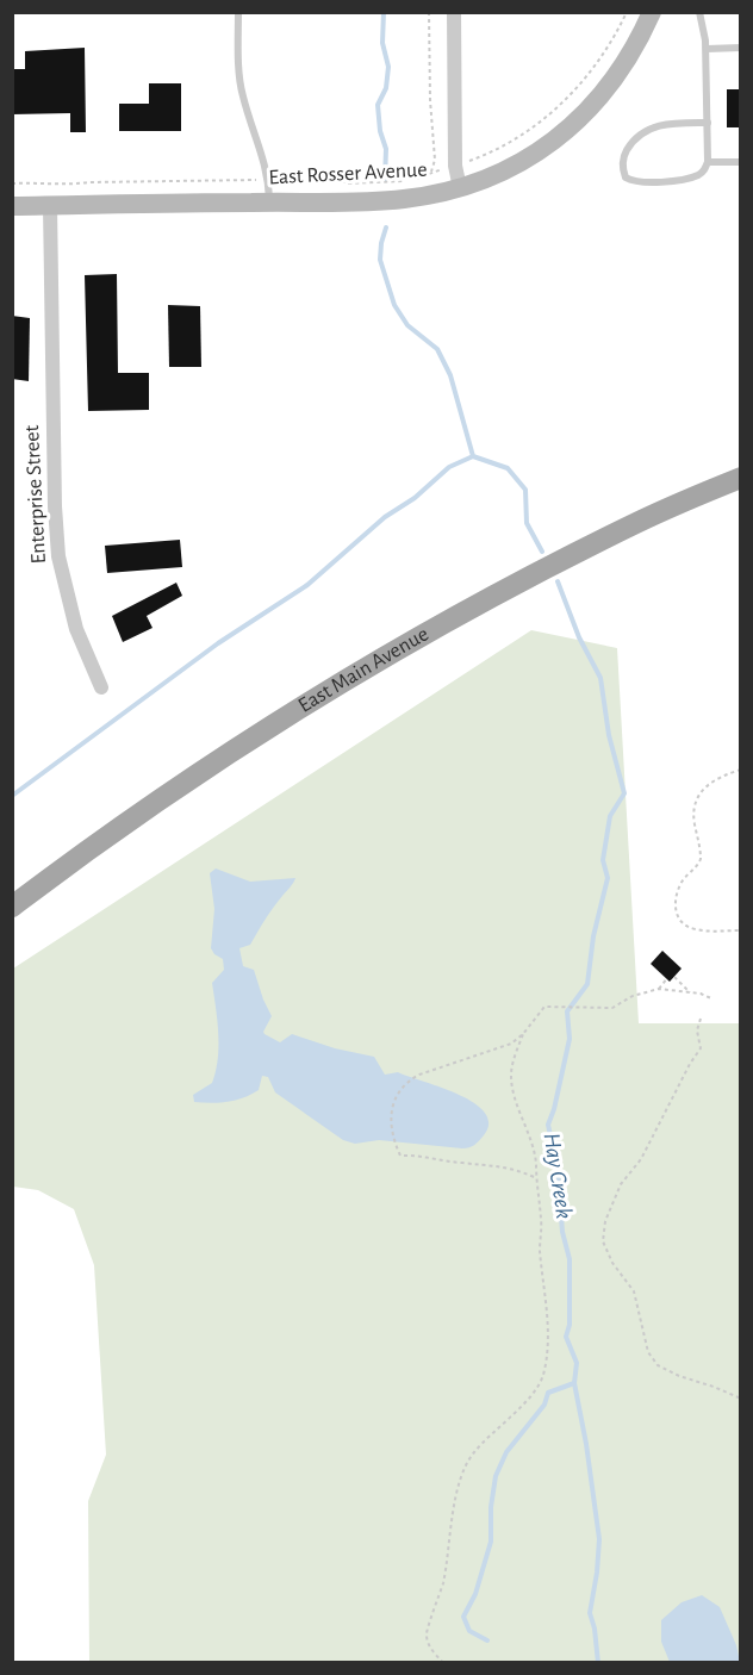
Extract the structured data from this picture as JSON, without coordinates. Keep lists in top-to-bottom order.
{
  "streets": {
    "main road": ["East Main Avenue"],
    "street": ["East Rosser Avenue", "Enterprise Street"]
  },
  "crossings": [
    ["East Rosser Avenue", "Enterprise Street"]
  ],
  "water": ["Hay Creek"]
}
